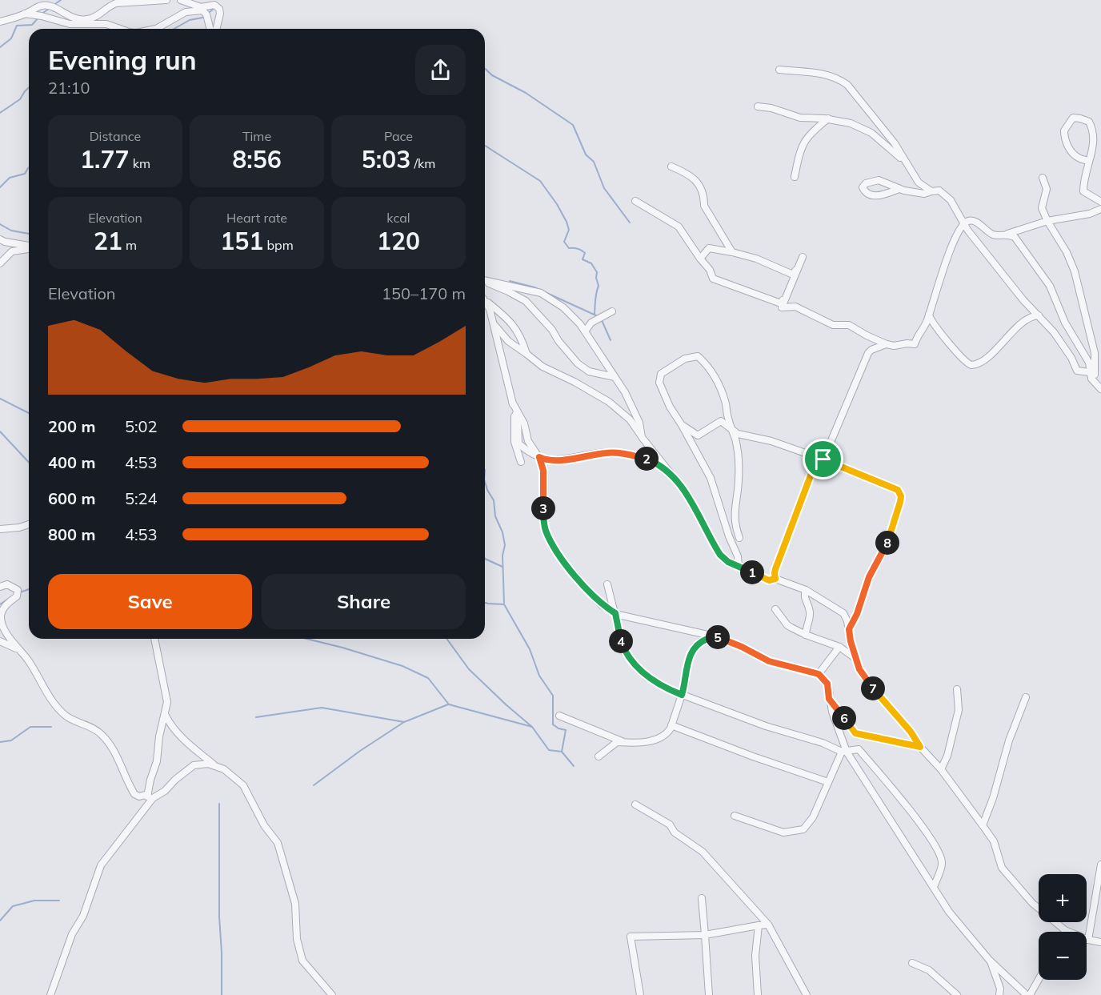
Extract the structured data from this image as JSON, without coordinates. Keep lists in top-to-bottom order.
{
  "page": {
    "heading": ["Evening run", "21:10"],
    "stats": [
      ["Distance", "1.77 km"],
      ["Time", "8:56"],
      ["Pace", "5:03 /km"],
      ["Elevation", "21 m"],
      ["Heart rate", "151 bpm"],
      ["kcal", "120"]
    ],
    "chart": ["Elevation", "150–170 m"],
    "list": [
      {
        "name": "200 m",
        "note": "5:02"
      },
      {
        "name": "400 m",
        "note": "4:53"
      },
      {
        "name": "600 m",
        "note": "5:24"
      },
      {
        "name": "800 m",
        "note": "4:53"
      }
    ],
    "pins": [
      "2",
      "3",
      "8",
      "1",
      "5",
      "4",
      "7",
      "6"
    ],
    "buttons": ["Save", "Share"],
    "map_buttons": ["+", "−"]
  }
}
